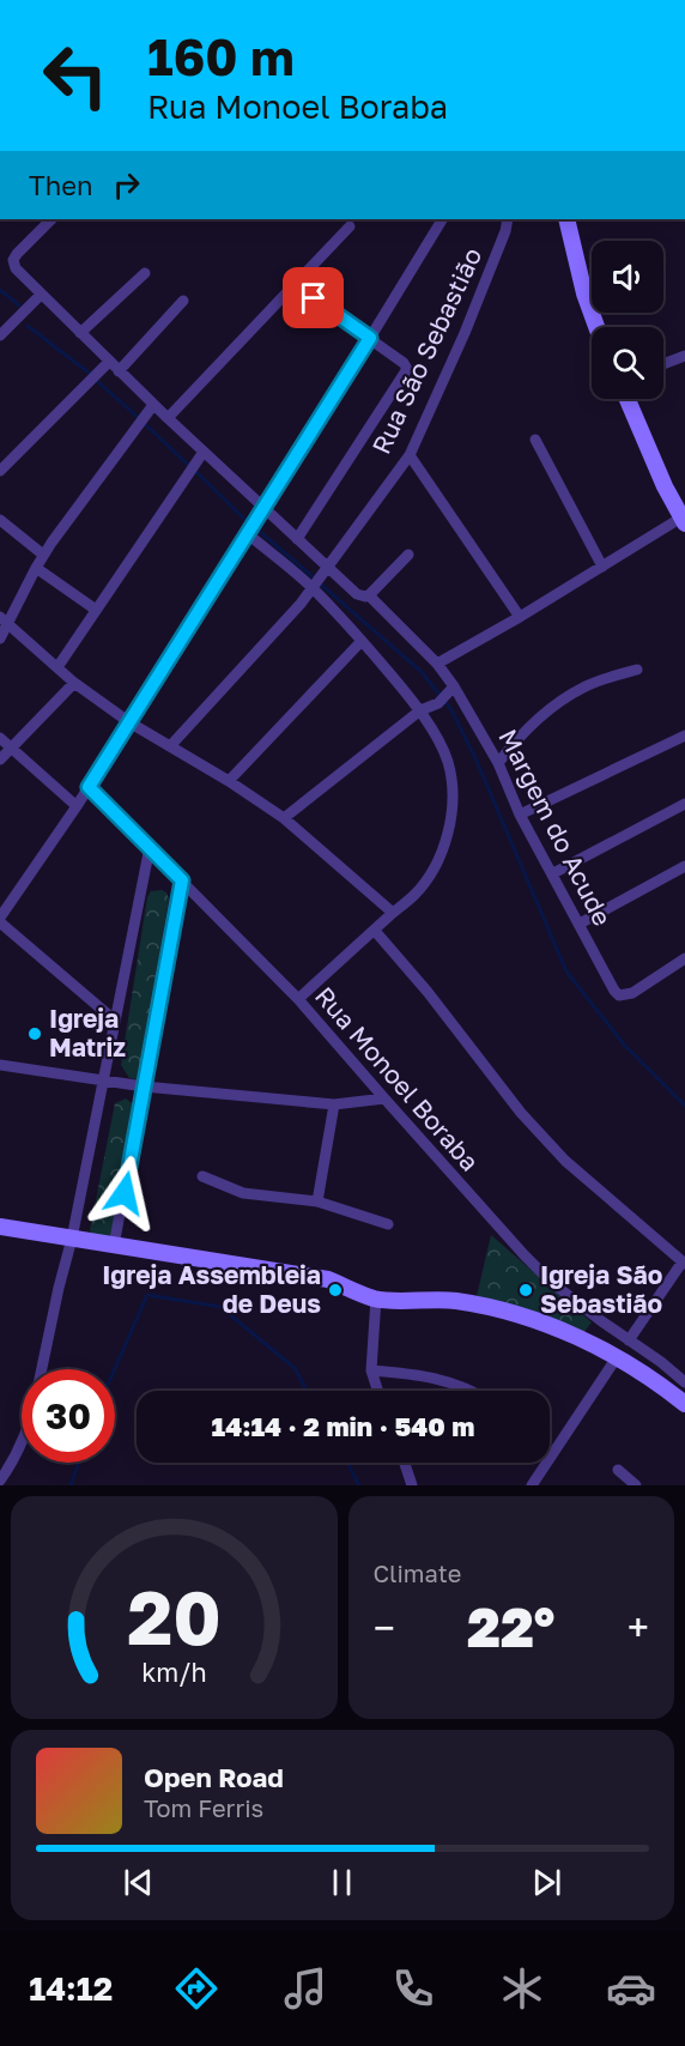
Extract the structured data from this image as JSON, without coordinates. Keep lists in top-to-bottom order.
{
  "streets": {
    "street": ["Rua São Sebastião", "Margem do Acude", "Rua Monoel Boraba"]
  },
  "places": ["Igreja Matriz", "Igreja Assembleia de Deus", "Igreja São Sebastião"],
  "page": {
    "turn": ["160 m", "Rua Monoel Boraba"],
    "then": "Then",
    "limit": "30",
    "trip": "14:14 · 2 min · 540 m",
    "tile": "Climate",
    "heat": ["−", "22°", "+"],
    "song": ["Open Road", "Tom Ferris"],
    "tabs": "14:12",
    "gauge": ["20", "km/h"]
  }
}
